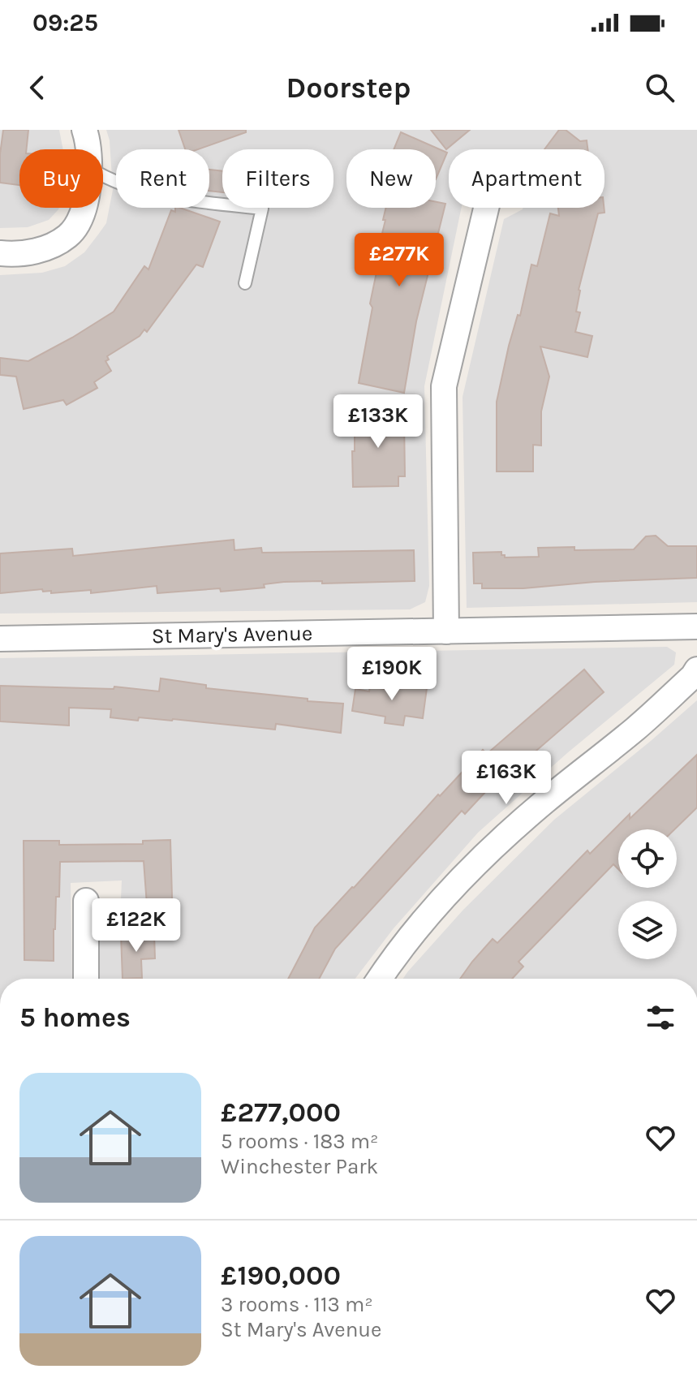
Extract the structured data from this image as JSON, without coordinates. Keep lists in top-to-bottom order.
{
  "streets": {
    "street": ["St Mary's Avenue"]
  },
  "page": {
    "status": "09:25",
    "header": "Doorstep",
    "chip": [
      "Buy",
      "Rent",
      "Filters",
      "New",
      "Apartment"
    ],
    "price": [
      "£277K",
      "£133K",
      "£190K",
      "£163K",
      "£122K"
    ],
    "heading": "5 homes",
    "list": [
      {
        "name": "£277,000",
        "note": "5 rooms · 183 m² · Winchester Park"
      },
      {
        "name": "£190,000",
        "note": "3 rooms · 113 m² · St Mary's Avenue"
      }
    ]
  }
}
